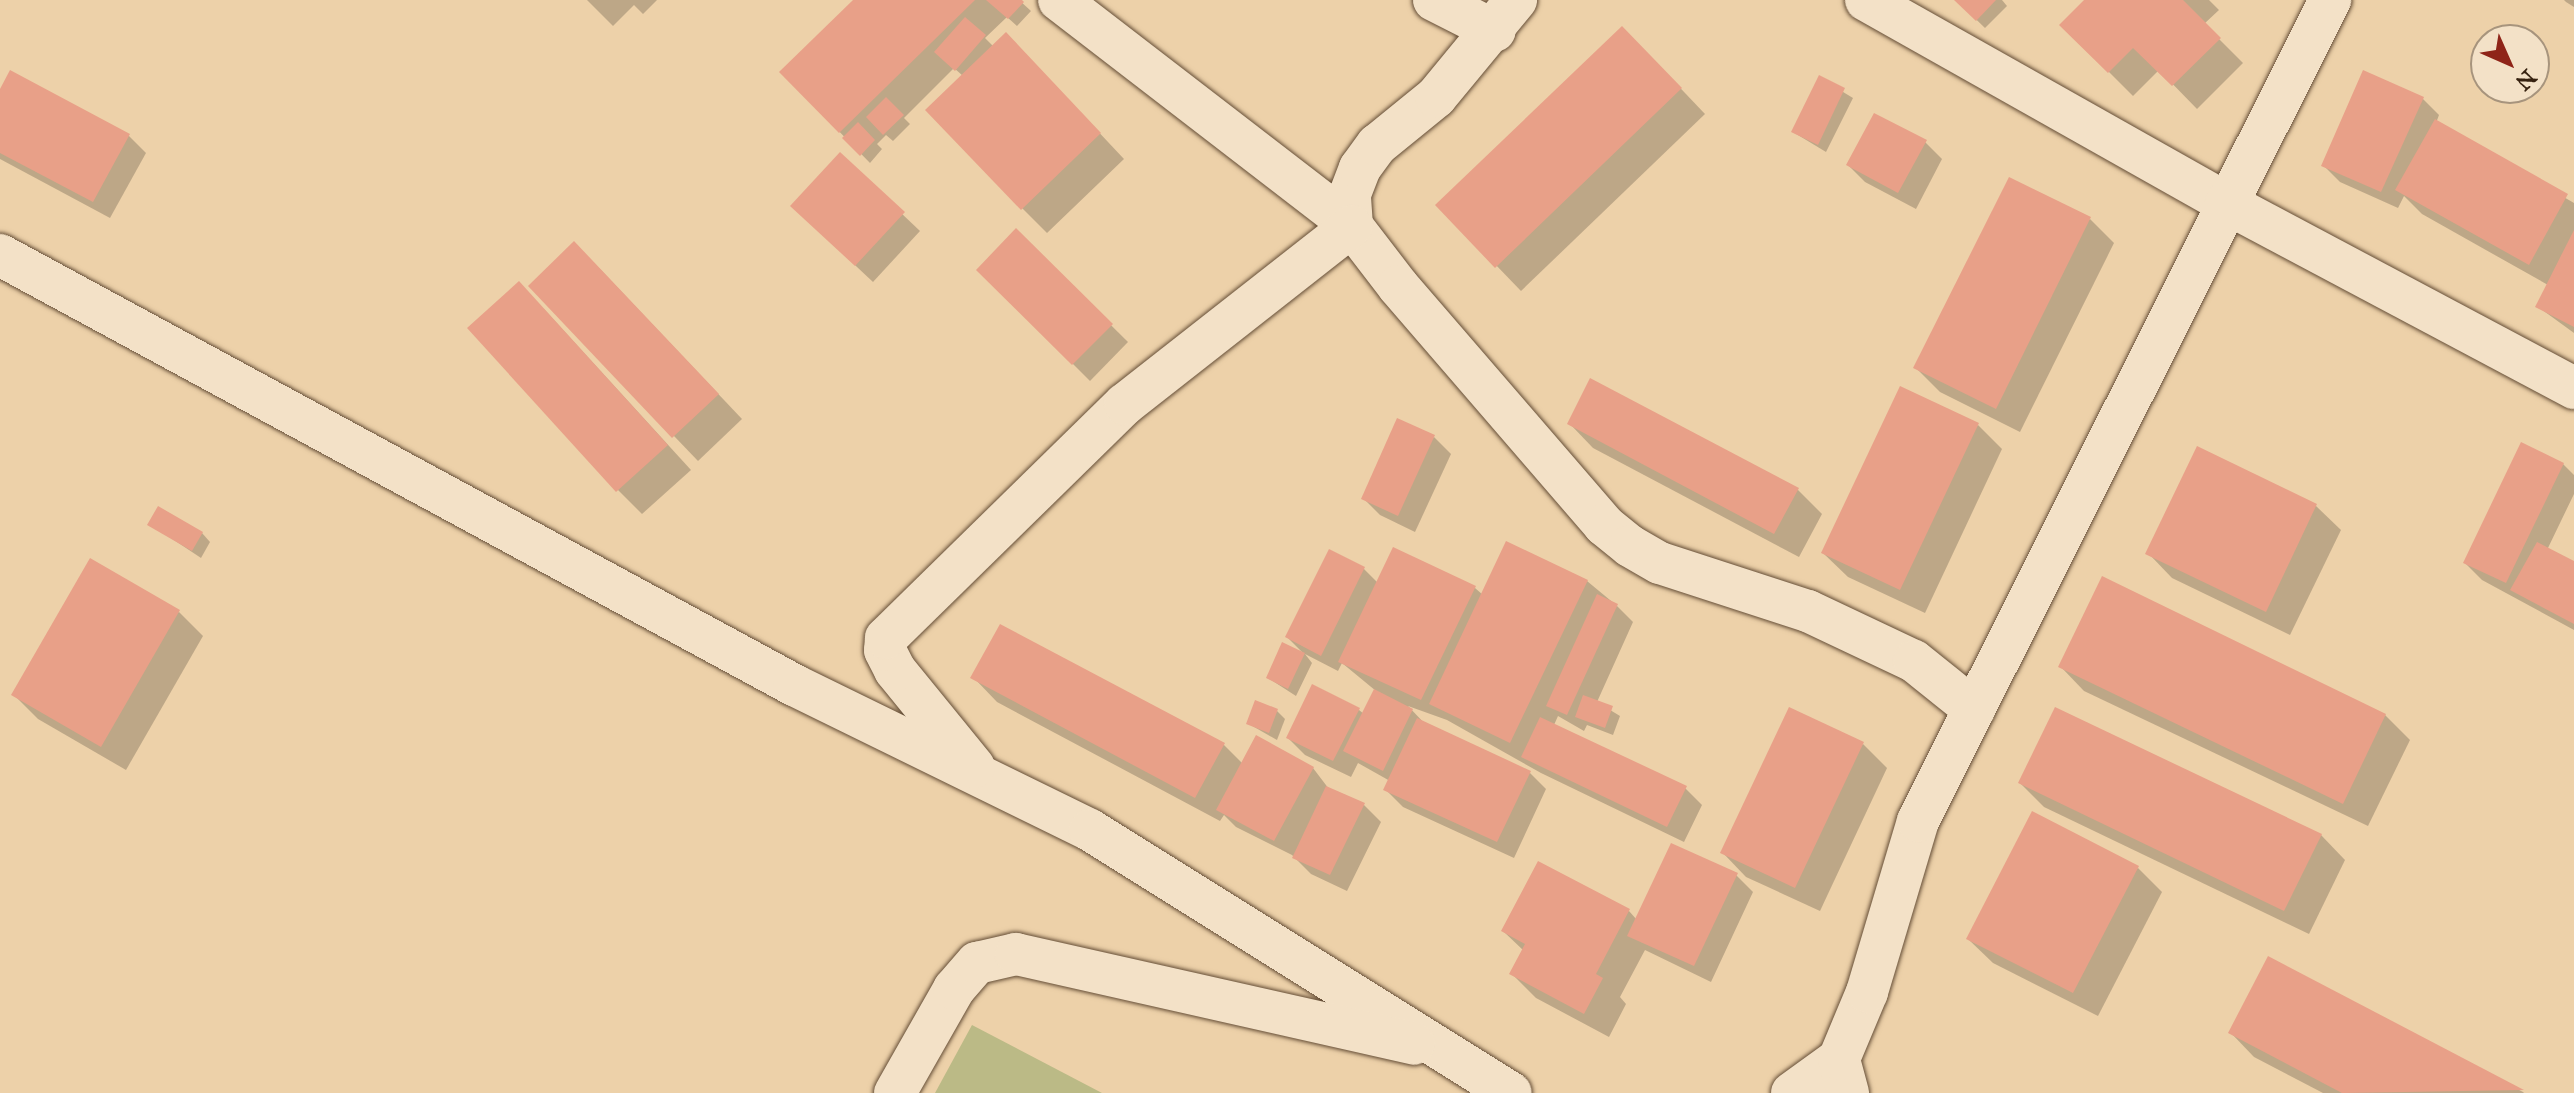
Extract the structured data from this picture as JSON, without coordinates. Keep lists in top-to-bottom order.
{
  "north": "bottom right"
}
